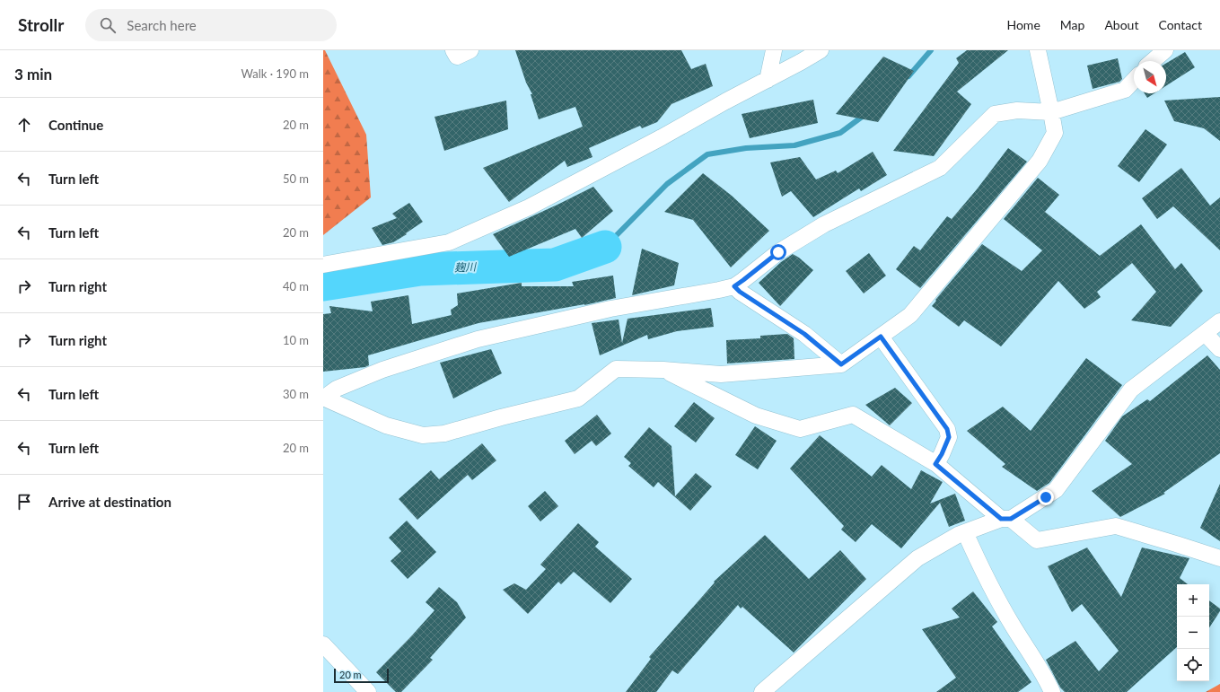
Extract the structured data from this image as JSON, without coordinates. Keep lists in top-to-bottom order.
{
  "water": ["麹川"],
  "scale_bar": "20 m",
  "north": "bottom right",
  "page": {
    "header": "Strollr",
    "search": "Search here",
    "nav": [
      "Home",
      "Map",
      "About",
      "Contact"
    ],
    "heading": ["3 min", "Walk · 190 m"],
    "list": [
      ["Continue", "20 m"],
      ["Turn left", "50 m"],
      ["Turn left", "20 m"],
      ["Turn right", "40 m"],
      ["Turn right", "10 m"],
      ["Turn left", "30 m"],
      ["Turn left", "20 m"],
      "Arrive at destination"
    ],
    "map_buttons": ["+", "−"],
    "scale": "20 m"
  }
}
